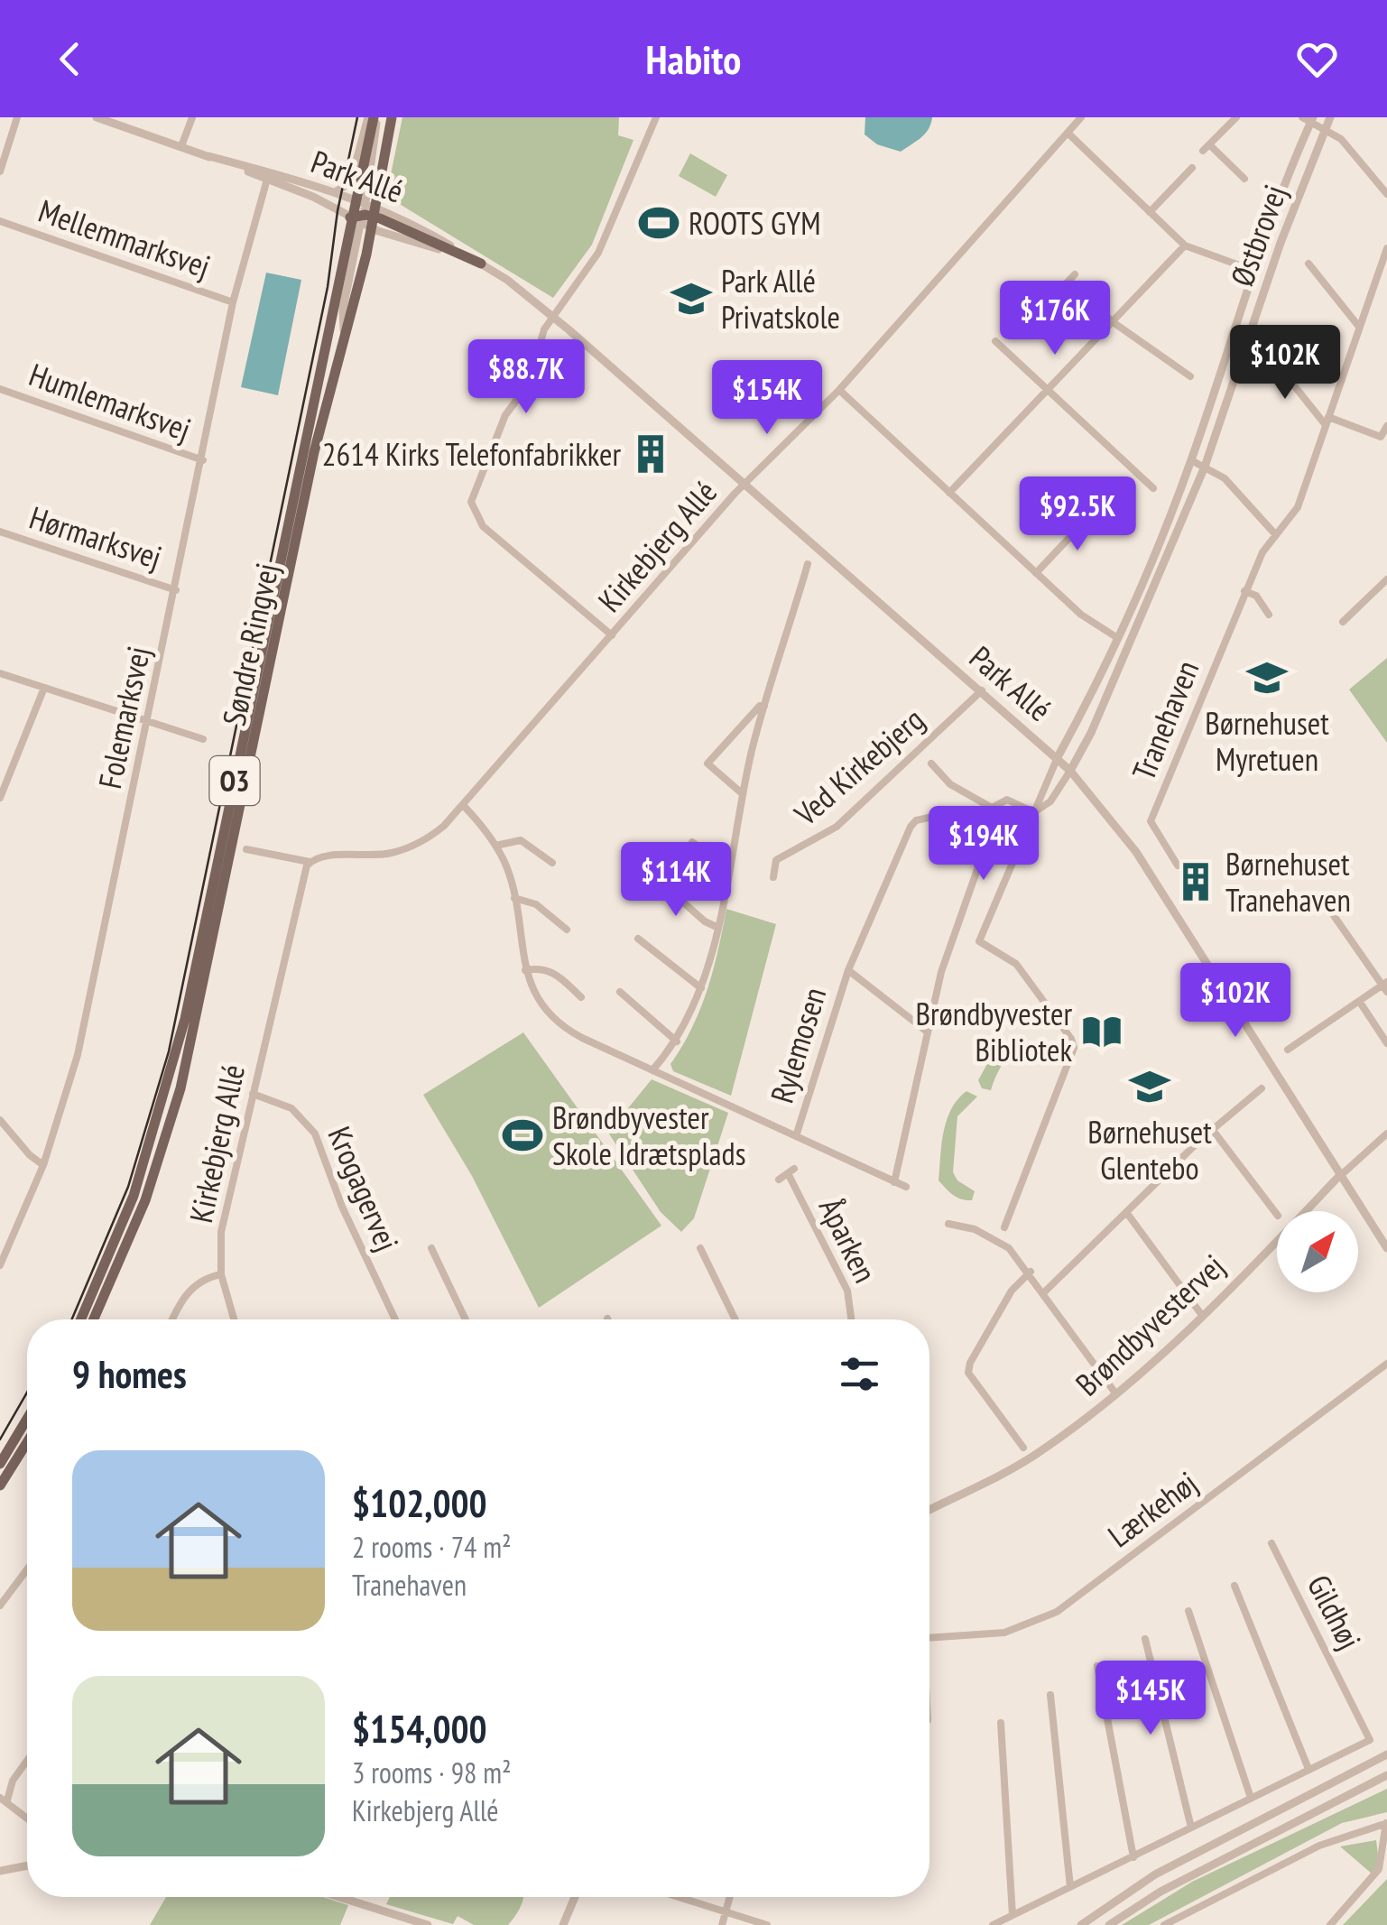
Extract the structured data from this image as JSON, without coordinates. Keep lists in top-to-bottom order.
{
  "streets": {
    "main road": ["Søndre Ringvej", "O3"],
    "street": [
      "Park Allé",
      "Østbrovej",
      "Mellemmarksvej",
      "Humlemarksvej",
      "Hørmarksvej",
      "Kirkebjerg Allé",
      "Folemarksvej",
      "Tranehaven",
      "Ved Kirkebjerg",
      "Rylemosen",
      "Krogagervej",
      "Åparken",
      "Brøndbyvestervej",
      "Lærkehøj",
      "Gildhøj"
    ]
  },
  "crossings": [
    ["Park Allé", "Østbrovej"],
    ["Park Allé", "Kirkebjerg Allé"],
    ["Park Allé", "Søndre Ringvej"],
    ["Park Allé", "Folemarksvej"],
    ["Park Allé", "Ved Kirkebjerg"],
    ["Park Allé", "Brøndbyvestervej"],
    ["Mellemmarksvej", "Folemarksvej"],
    ["Humlemarksvej", "Folemarksvej"],
    ["Hørmarksvej", "Folemarksvej"],
    ["Kirkebjerg Allé", "Krogagervej"],
    ["Ved Kirkebjerg", "Rylemosen"]
  ],
  "places": {
    "sports": ["ROOTS GYM", "Brøndbyvester Skole Idrætsplads"],
    "school or university": ["Park Allé Privatskole", "Børnehuset Myretuen", "Børnehuset Glentebo"],
    "building": ["2614 Kirks Telefonfabrikker", "Børnehuset Tranehaven"],
    "library": ["Brøndbyvester Bibliotek"]
  },
  "north": "top right",
  "page": {
    "header": "Habito",
    "price": [
      "$176K",
      "$102K",
      "$88.7K",
      "$154K",
      "$92.5K",
      "$194K",
      "$114K",
      "$102K",
      "$145K"
    ],
    "heading": "9 homes",
    "list": [
      {
        "name": "$102,000",
        "note": "2 rooms · 74 m² · Tranehaven"
      },
      {
        "name": "$154,000",
        "note": "3 rooms · 98 m² · Kirkebjerg Allé"
      }
    ]
  }
}
